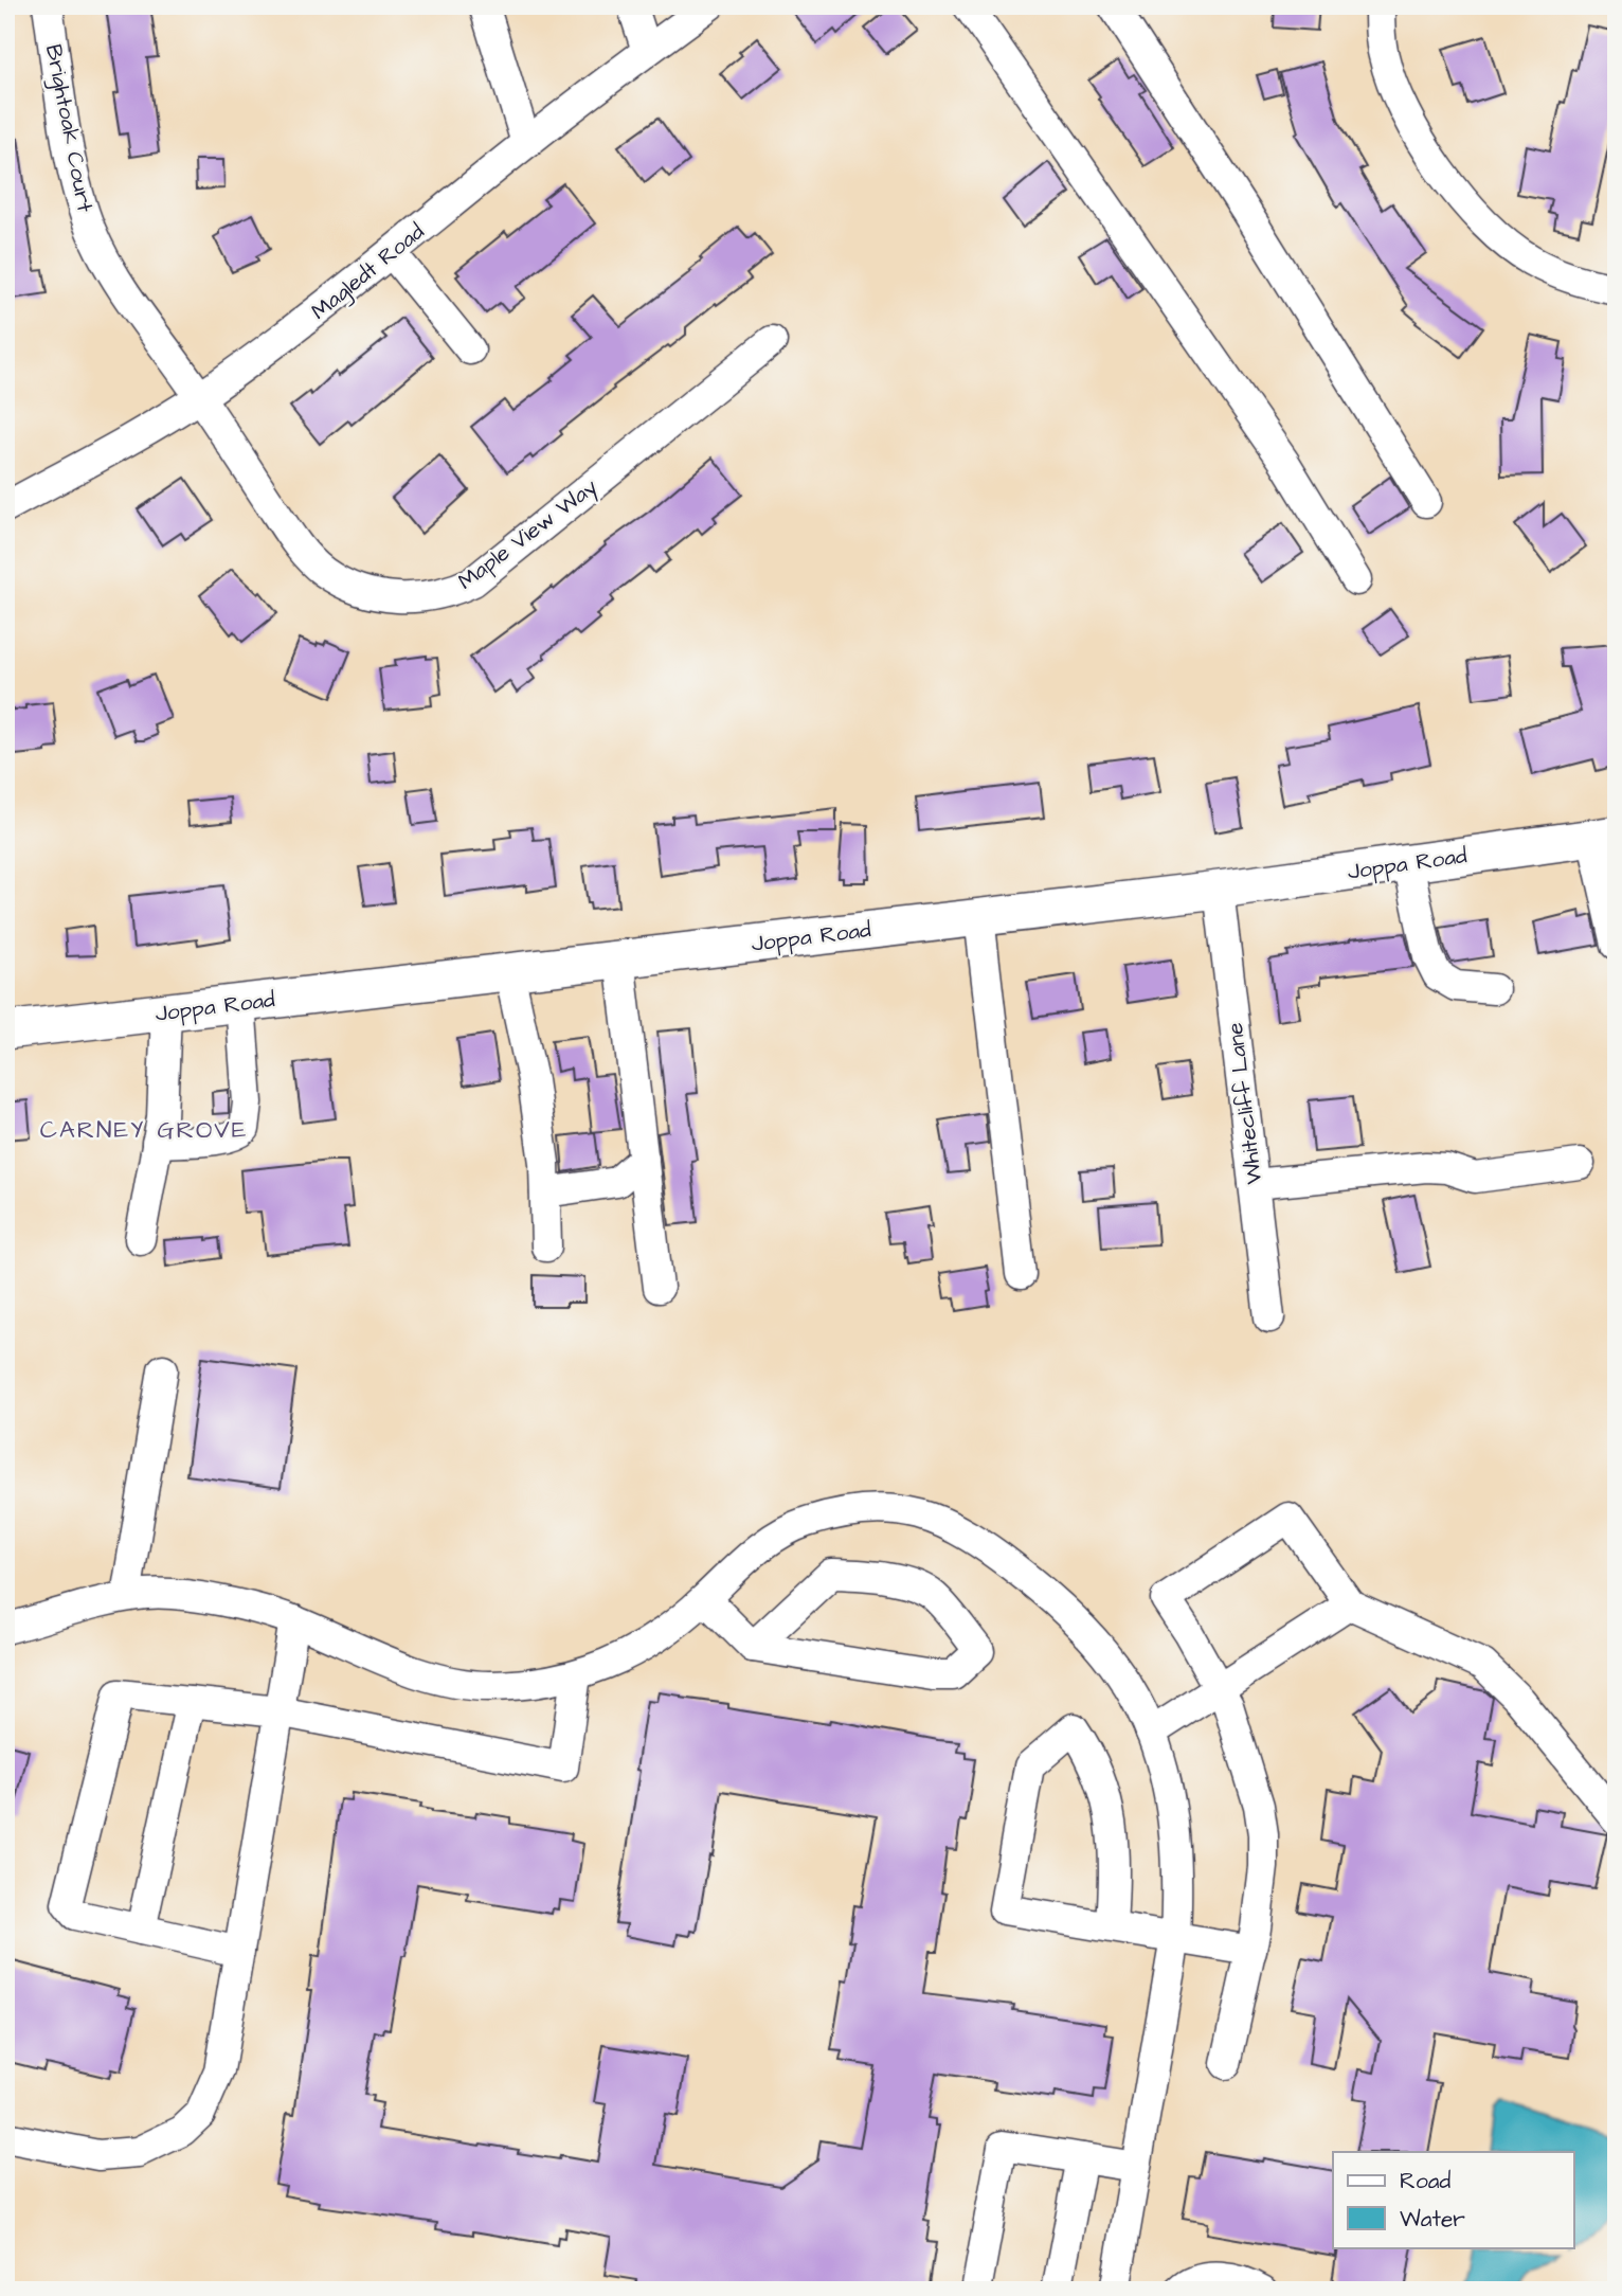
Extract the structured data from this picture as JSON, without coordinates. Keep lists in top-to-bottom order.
{
  "streets": {
    "main road": ["Joppa Road"],
    "street": [
      "Brightoak Court",
      "Magledt Road",
      "Maple View Way",
      "Whitecliff Lane"
    ]
  },
  "crossings": [
    ["Brightoak Court", "Magledt Road"],
    ["Brightoak Court", "Maple View Way"],
    ["Magledt Road", "Maple View Way"],
    ["Joppa Road", "Whitecliff Lane"]
  ],
  "districts": ["CARNEY GROVE"],
  "legend": ["Road", "Water"]
}
